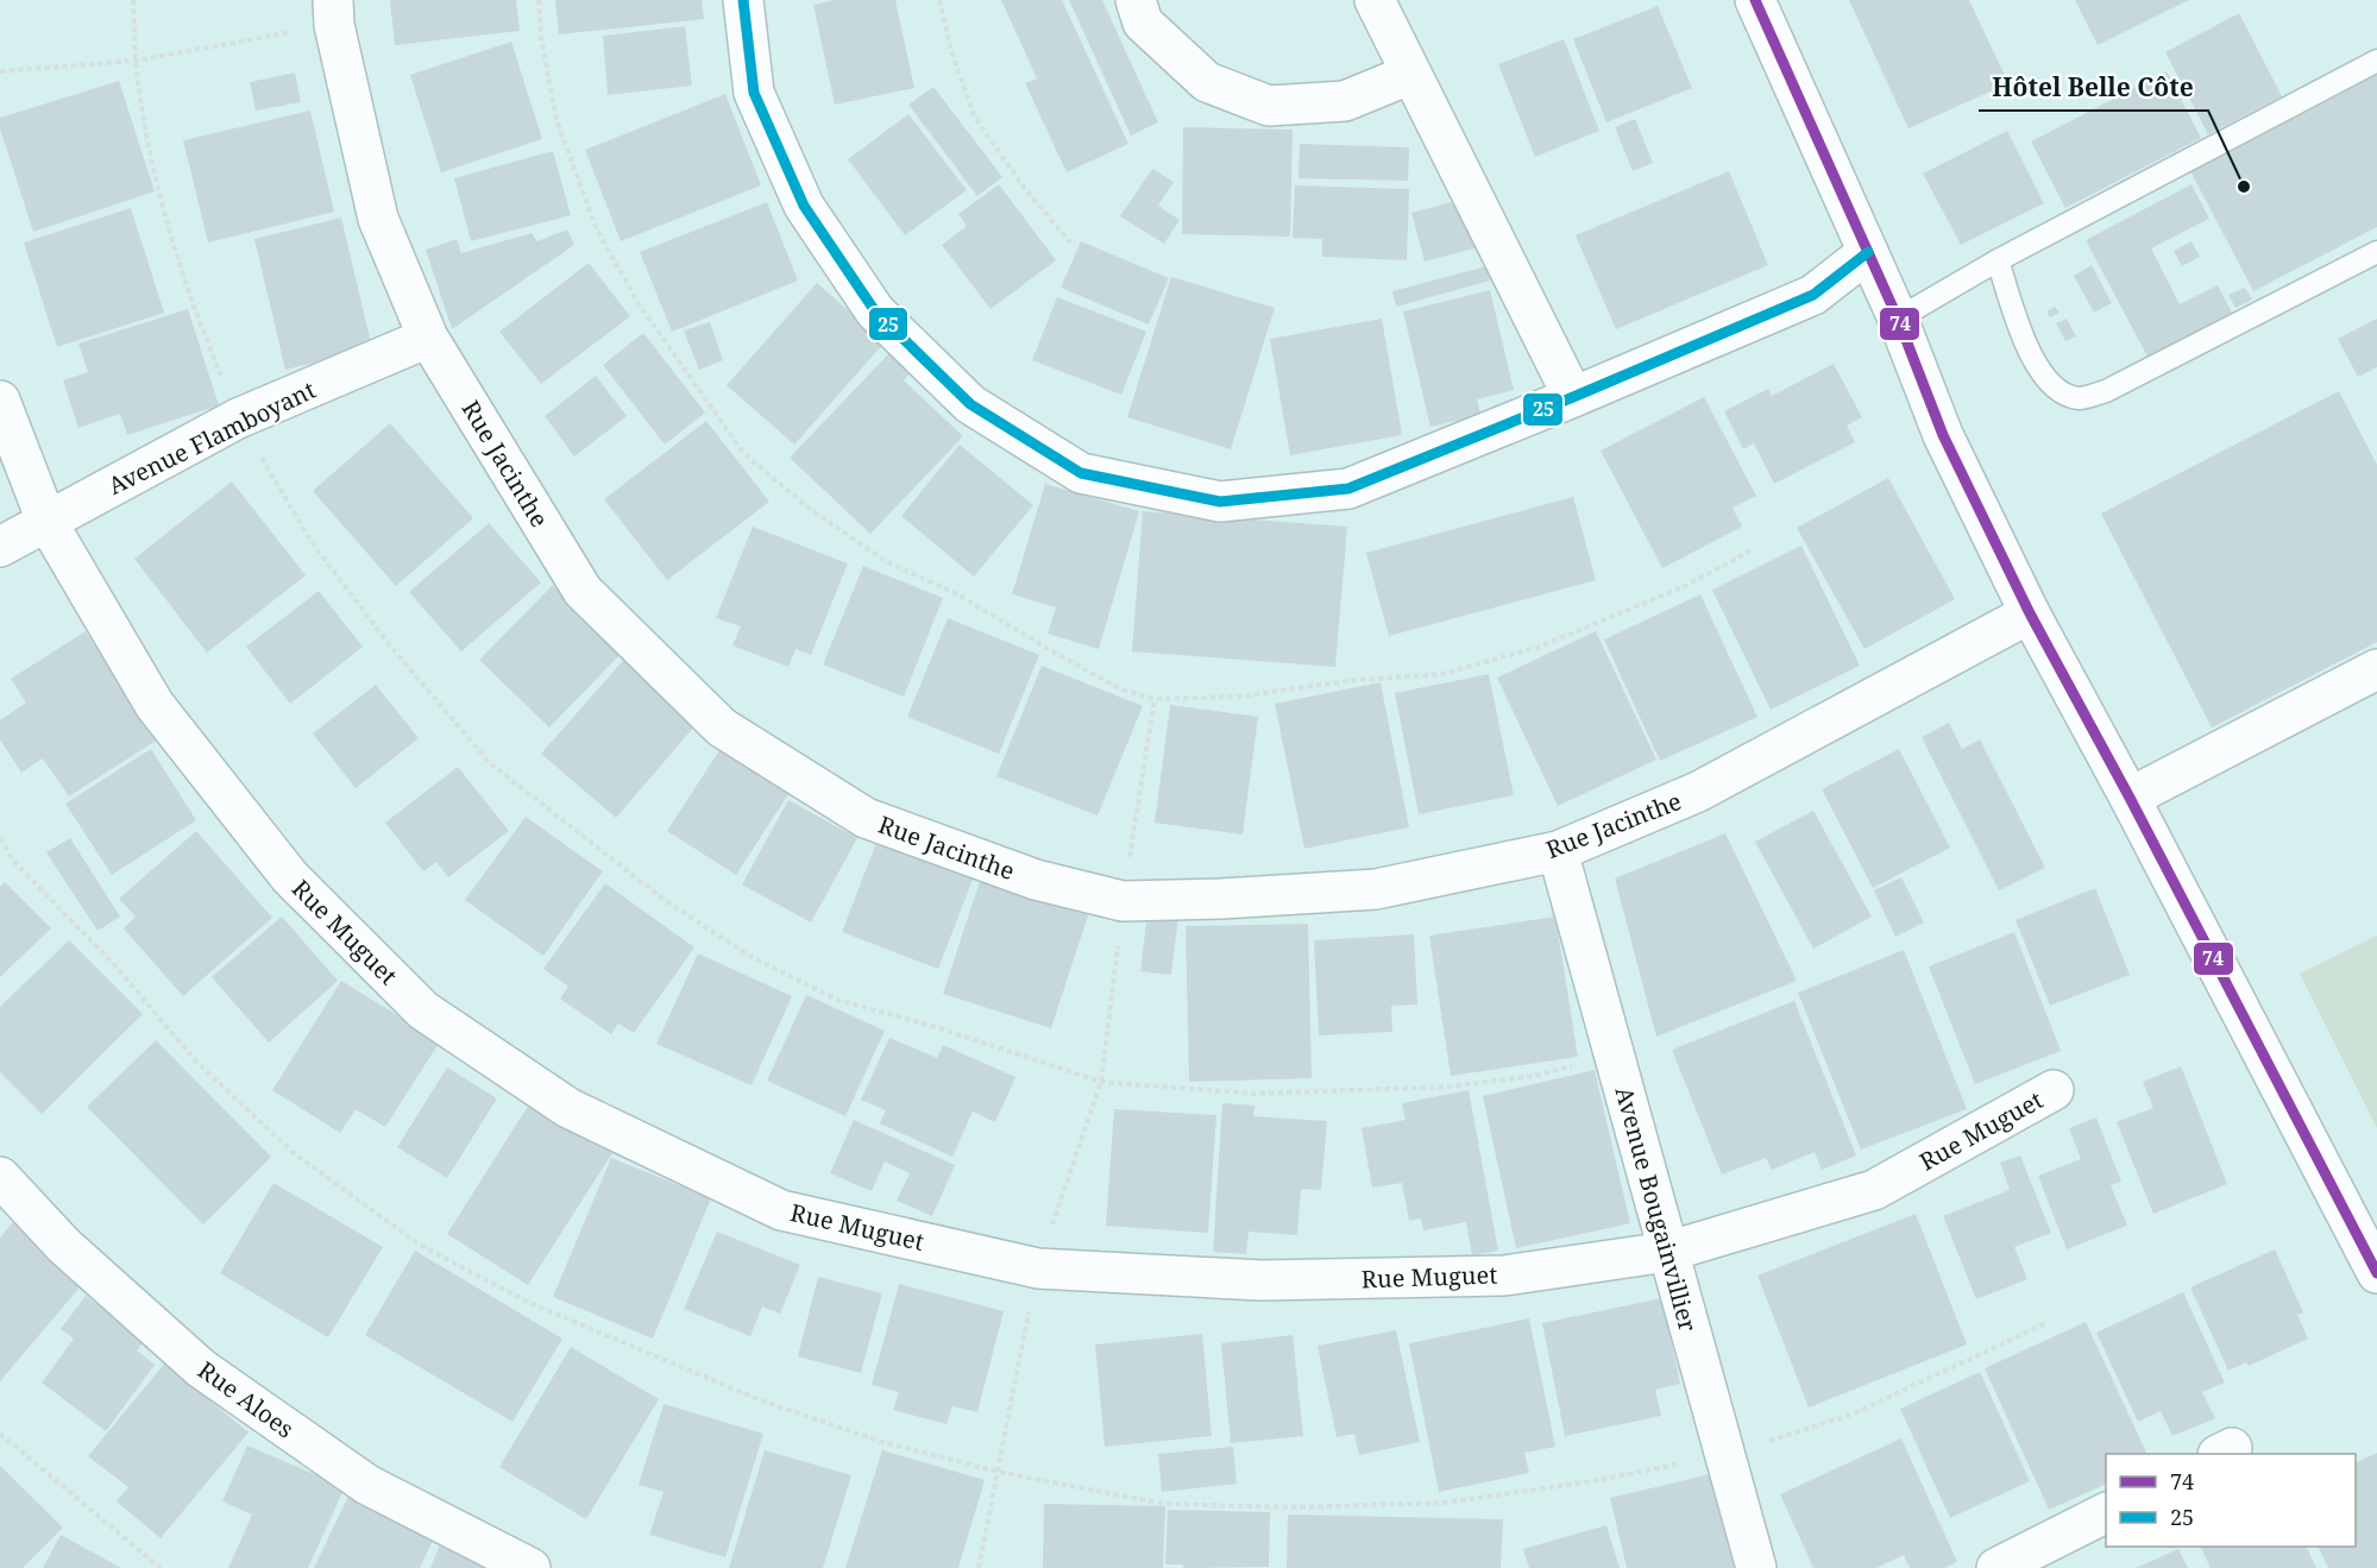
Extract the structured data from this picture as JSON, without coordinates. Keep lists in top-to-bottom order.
{
  "streets": {
    "street": [
      "Avenue Flamboyant",
      "Rue Jacinthe",
      "Rue Muguet",
      "Avenue Bougainvillier",
      "Rue Aloes"
    ]
  },
  "crossings": [
    ["Avenue Flamboyant", "Rue Jacinthe"],
    ["Avenue Flamboyant", "Rue Muguet"],
    ["Rue Jacinthe", "Avenue Bougainvillier"],
    ["Rue Muguet", "Avenue Bougainvillier"]
  ],
  "places": ["Hôtel Belle Côte"],
  "lines": ["transit line 74", "transit line 25"],
  "legend": ["74", "25"]
}
